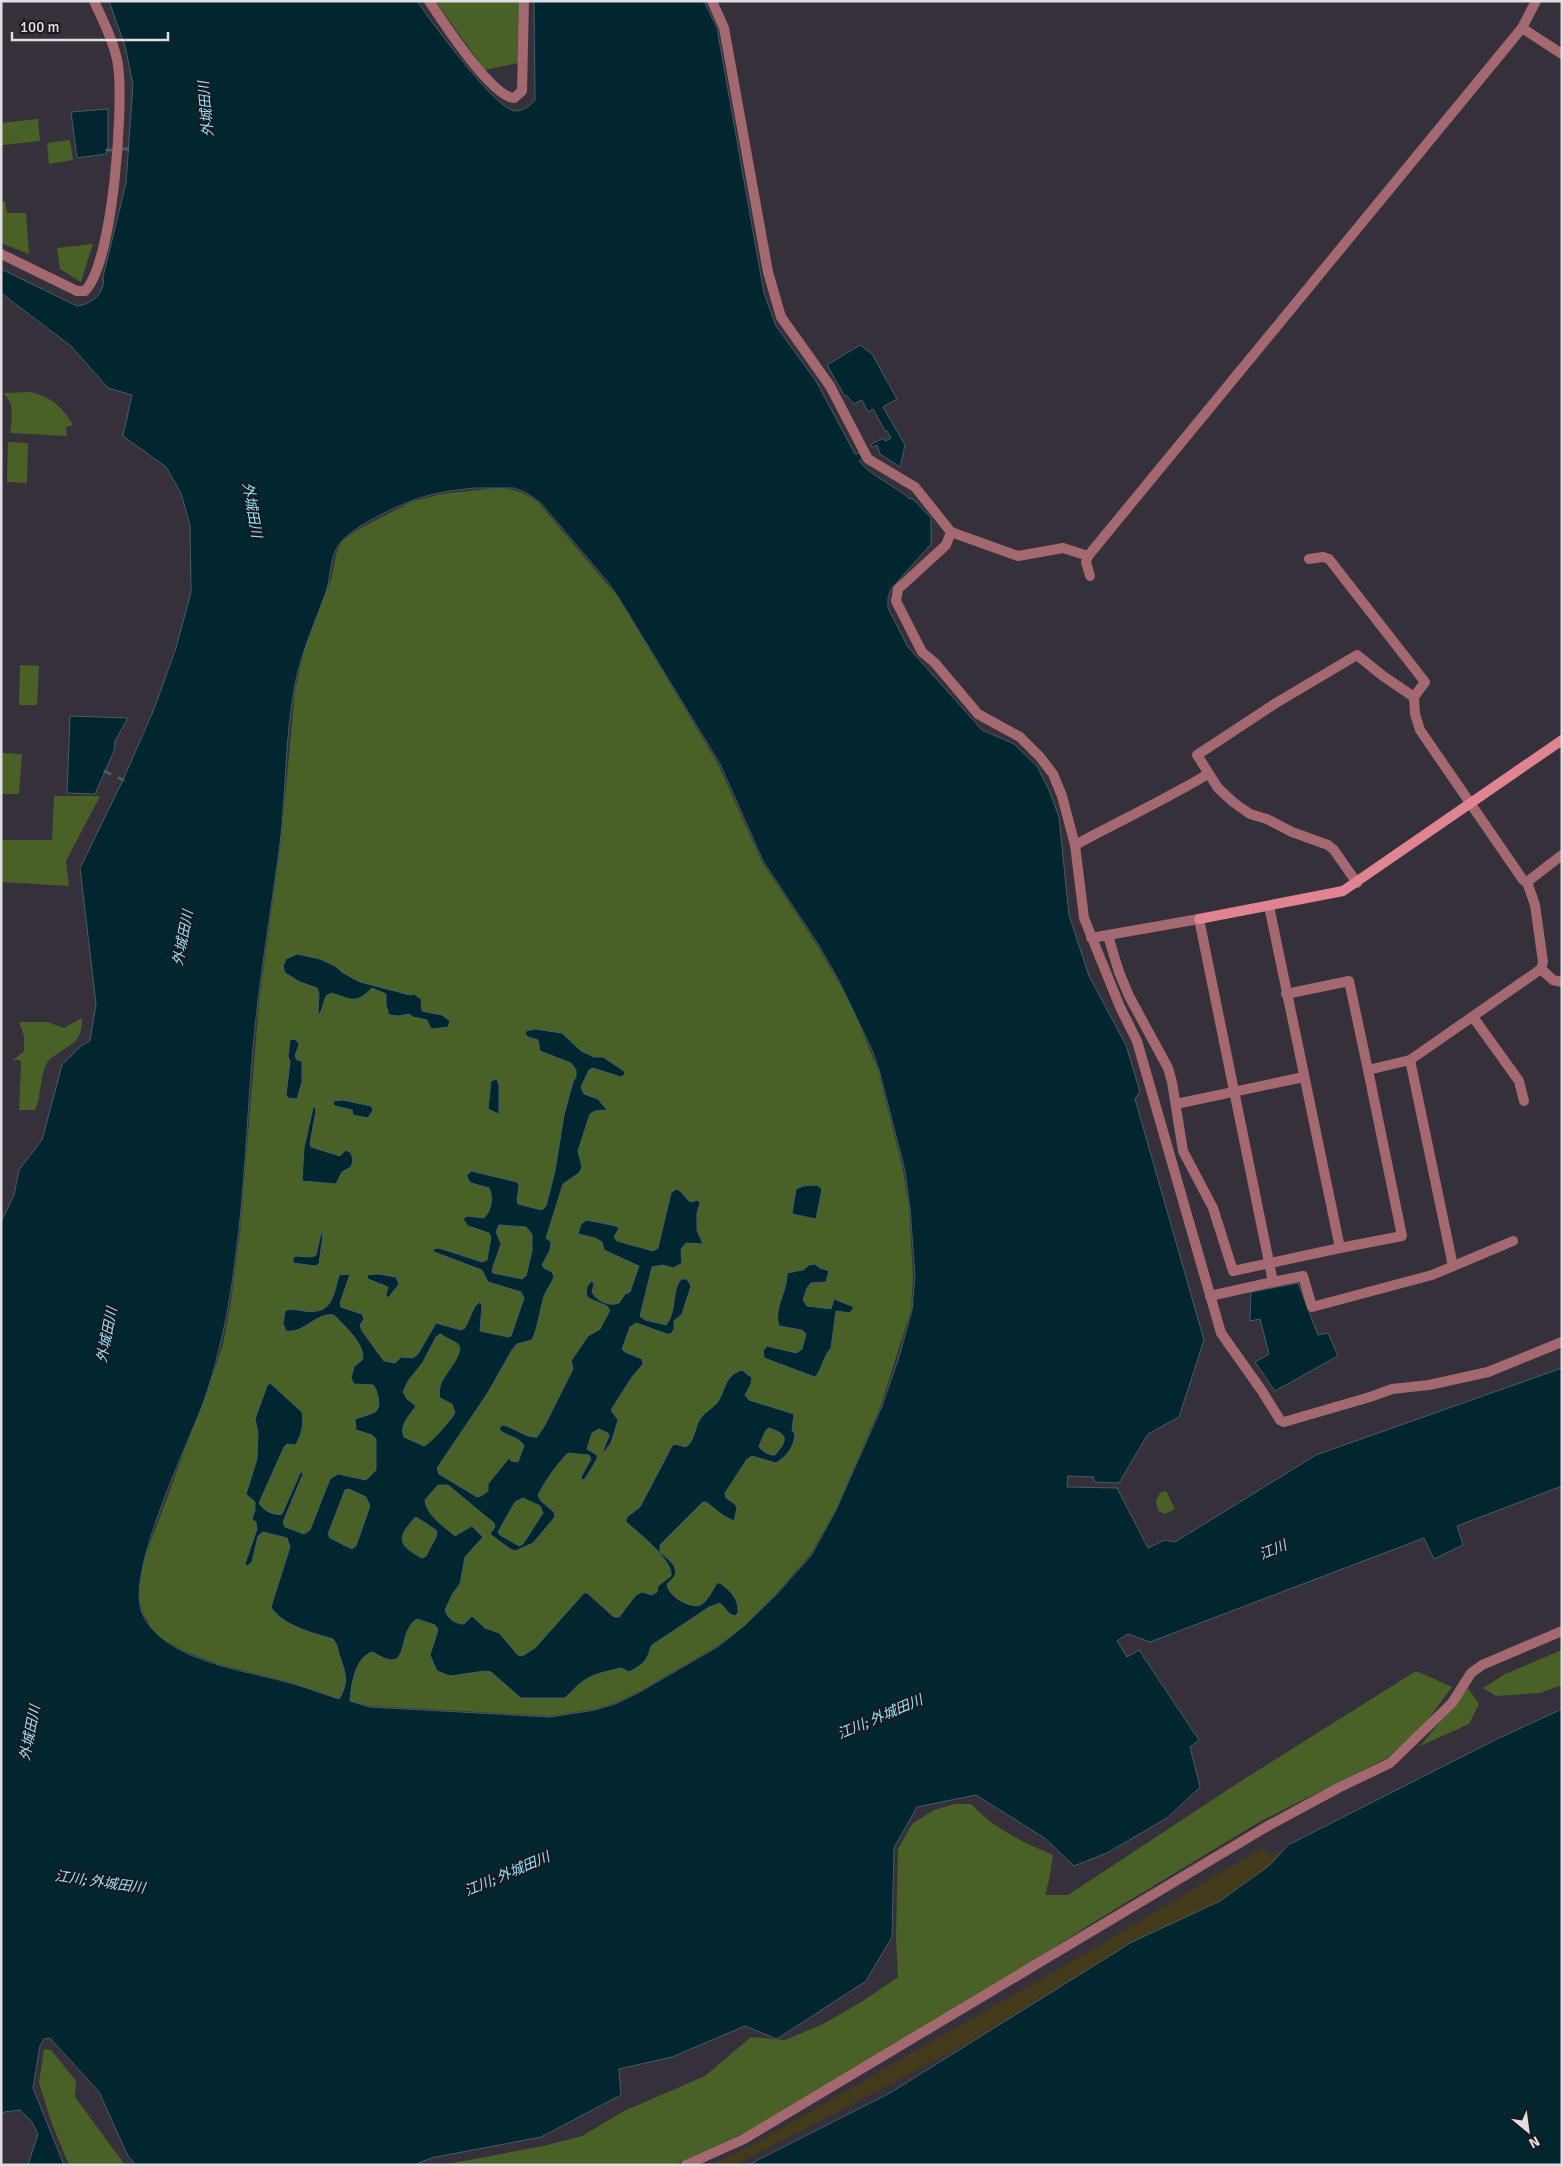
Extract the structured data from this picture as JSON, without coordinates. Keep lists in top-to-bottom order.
{
  "water": ["外城田川", "江川", "江川; 外城田川"],
  "scale_bar": "100 m",
  "north": "bottom right"
}
